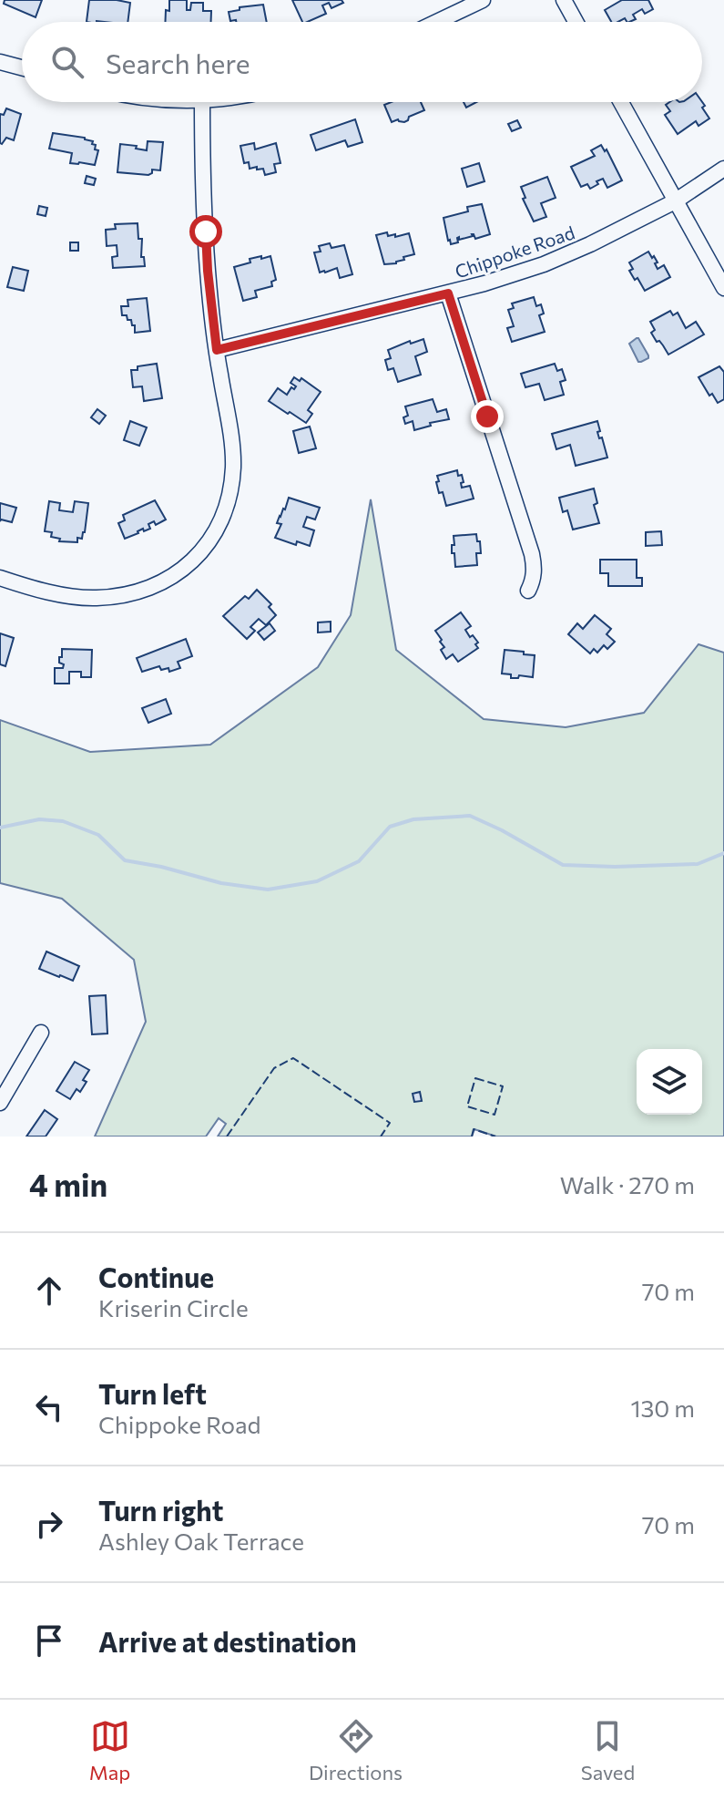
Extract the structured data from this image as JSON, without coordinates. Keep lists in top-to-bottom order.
{
  "streets": {
    "street": ["Chippoke Road"]
  },
  "page": {
    "search": "Search here",
    "heading": ["4 min", "Walk · 270 m"],
    "list": [
      ["Continue", "Kriserin Circle", "70 m"],
      ["Turn left", "Chippoke Road", "130 m"],
      ["Turn right", "Ashley Oak Terrace", "70 m"],
      "Arrive at destination"
    ],
    "nav": ["Map", "Directions", "Saved"]
  }
}
